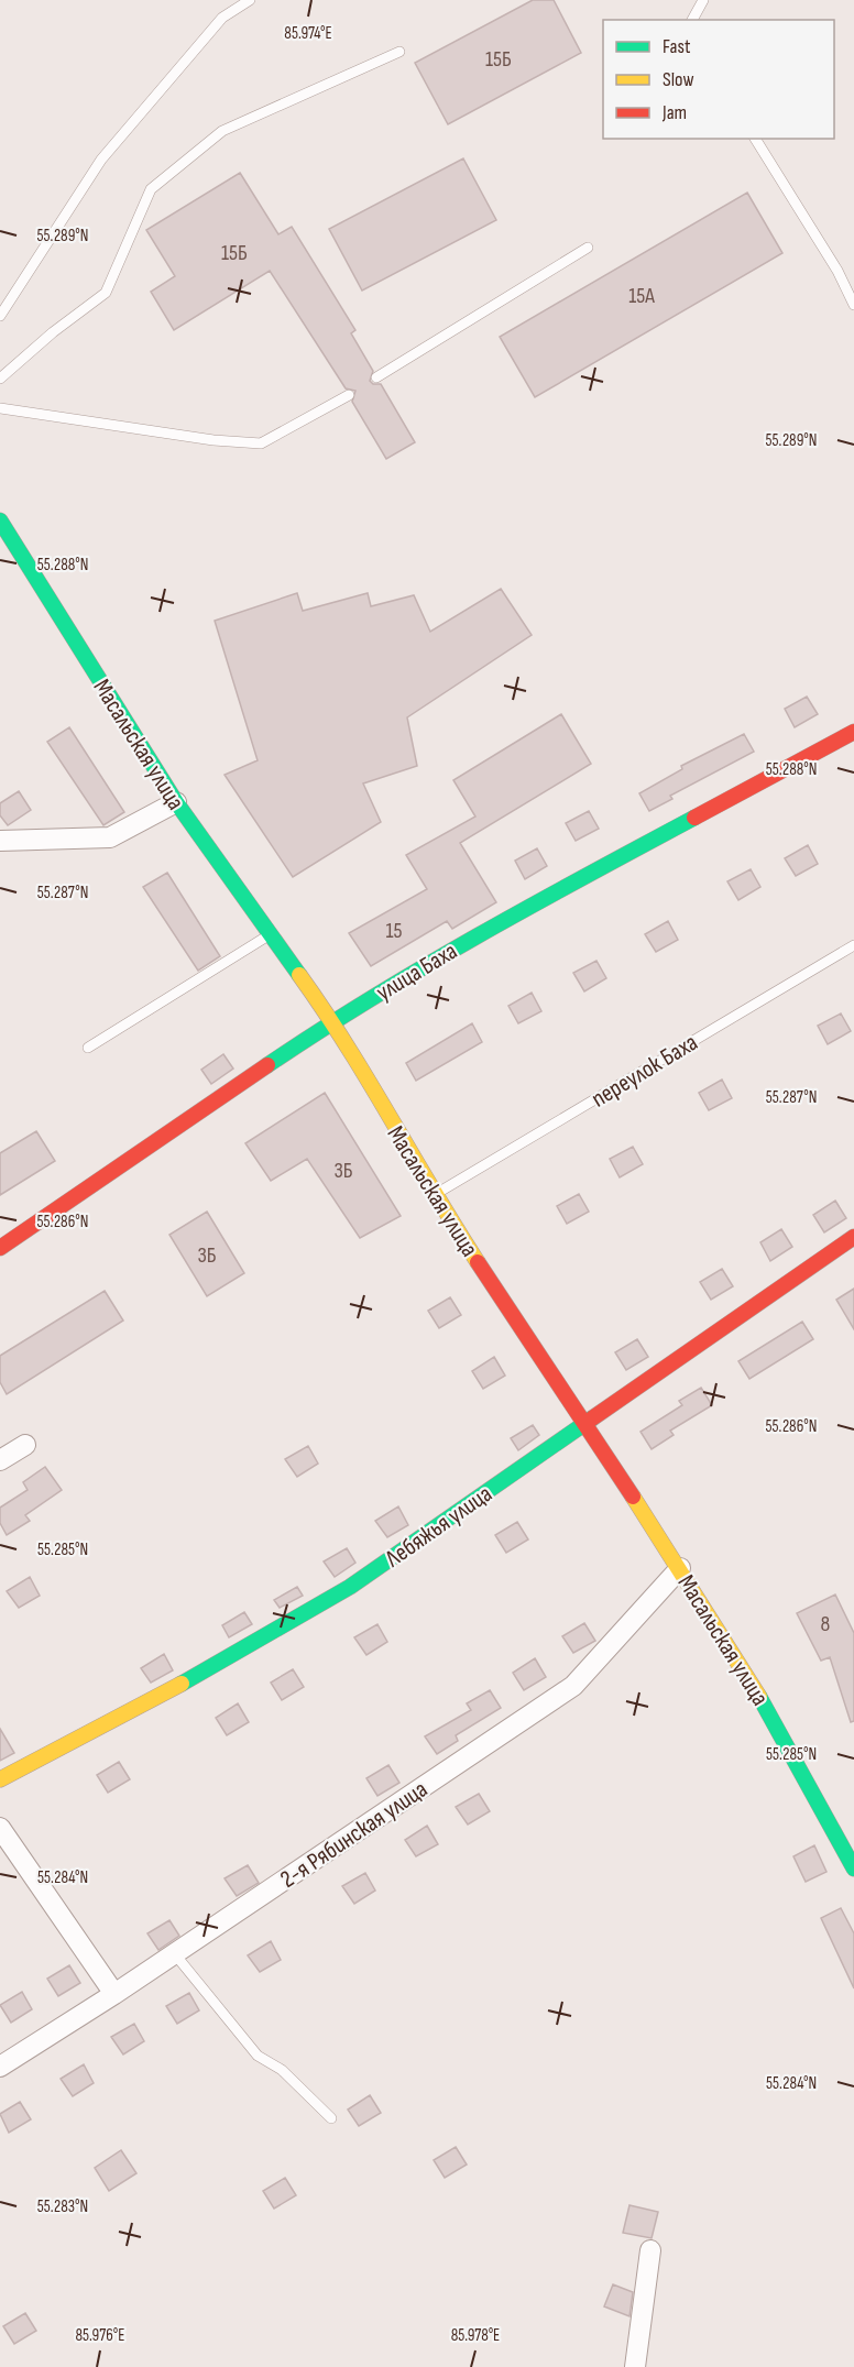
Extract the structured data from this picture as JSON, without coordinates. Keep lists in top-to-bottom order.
{
  "streets": {
    "street": [
      "Масальская улица",
      "улица Баха",
      "Лебяжья улица",
      "2-я Рябинская улица"
    ],
    "lane": ["переулок Баха"]
  },
  "crossings": [
    ["Масальская улица", "улица Баха"],
    ["Масальская улица", "переулок Баха"],
    ["Масальская улица", "Лебяжья улица"],
    ["Масальская улица", "2-я Рябинская улица"]
  ],
  "house_numbers": [
    "15Б",
    "15Б",
    "15А",
    "15",
    "3Б",
    "3Б",
    "8"
  ],
  "legend": ["Fast", "Slow", "Jam"],
  "coordinates": [
    "85.974°E",
    "55.289°N",
    "55.288°N",
    "55.287°N",
    "55.286°N",
    "55.285°N",
    "55.284°N",
    "55.283°N",
    "85.976°E",
    "85.978°E"
  ]
}
